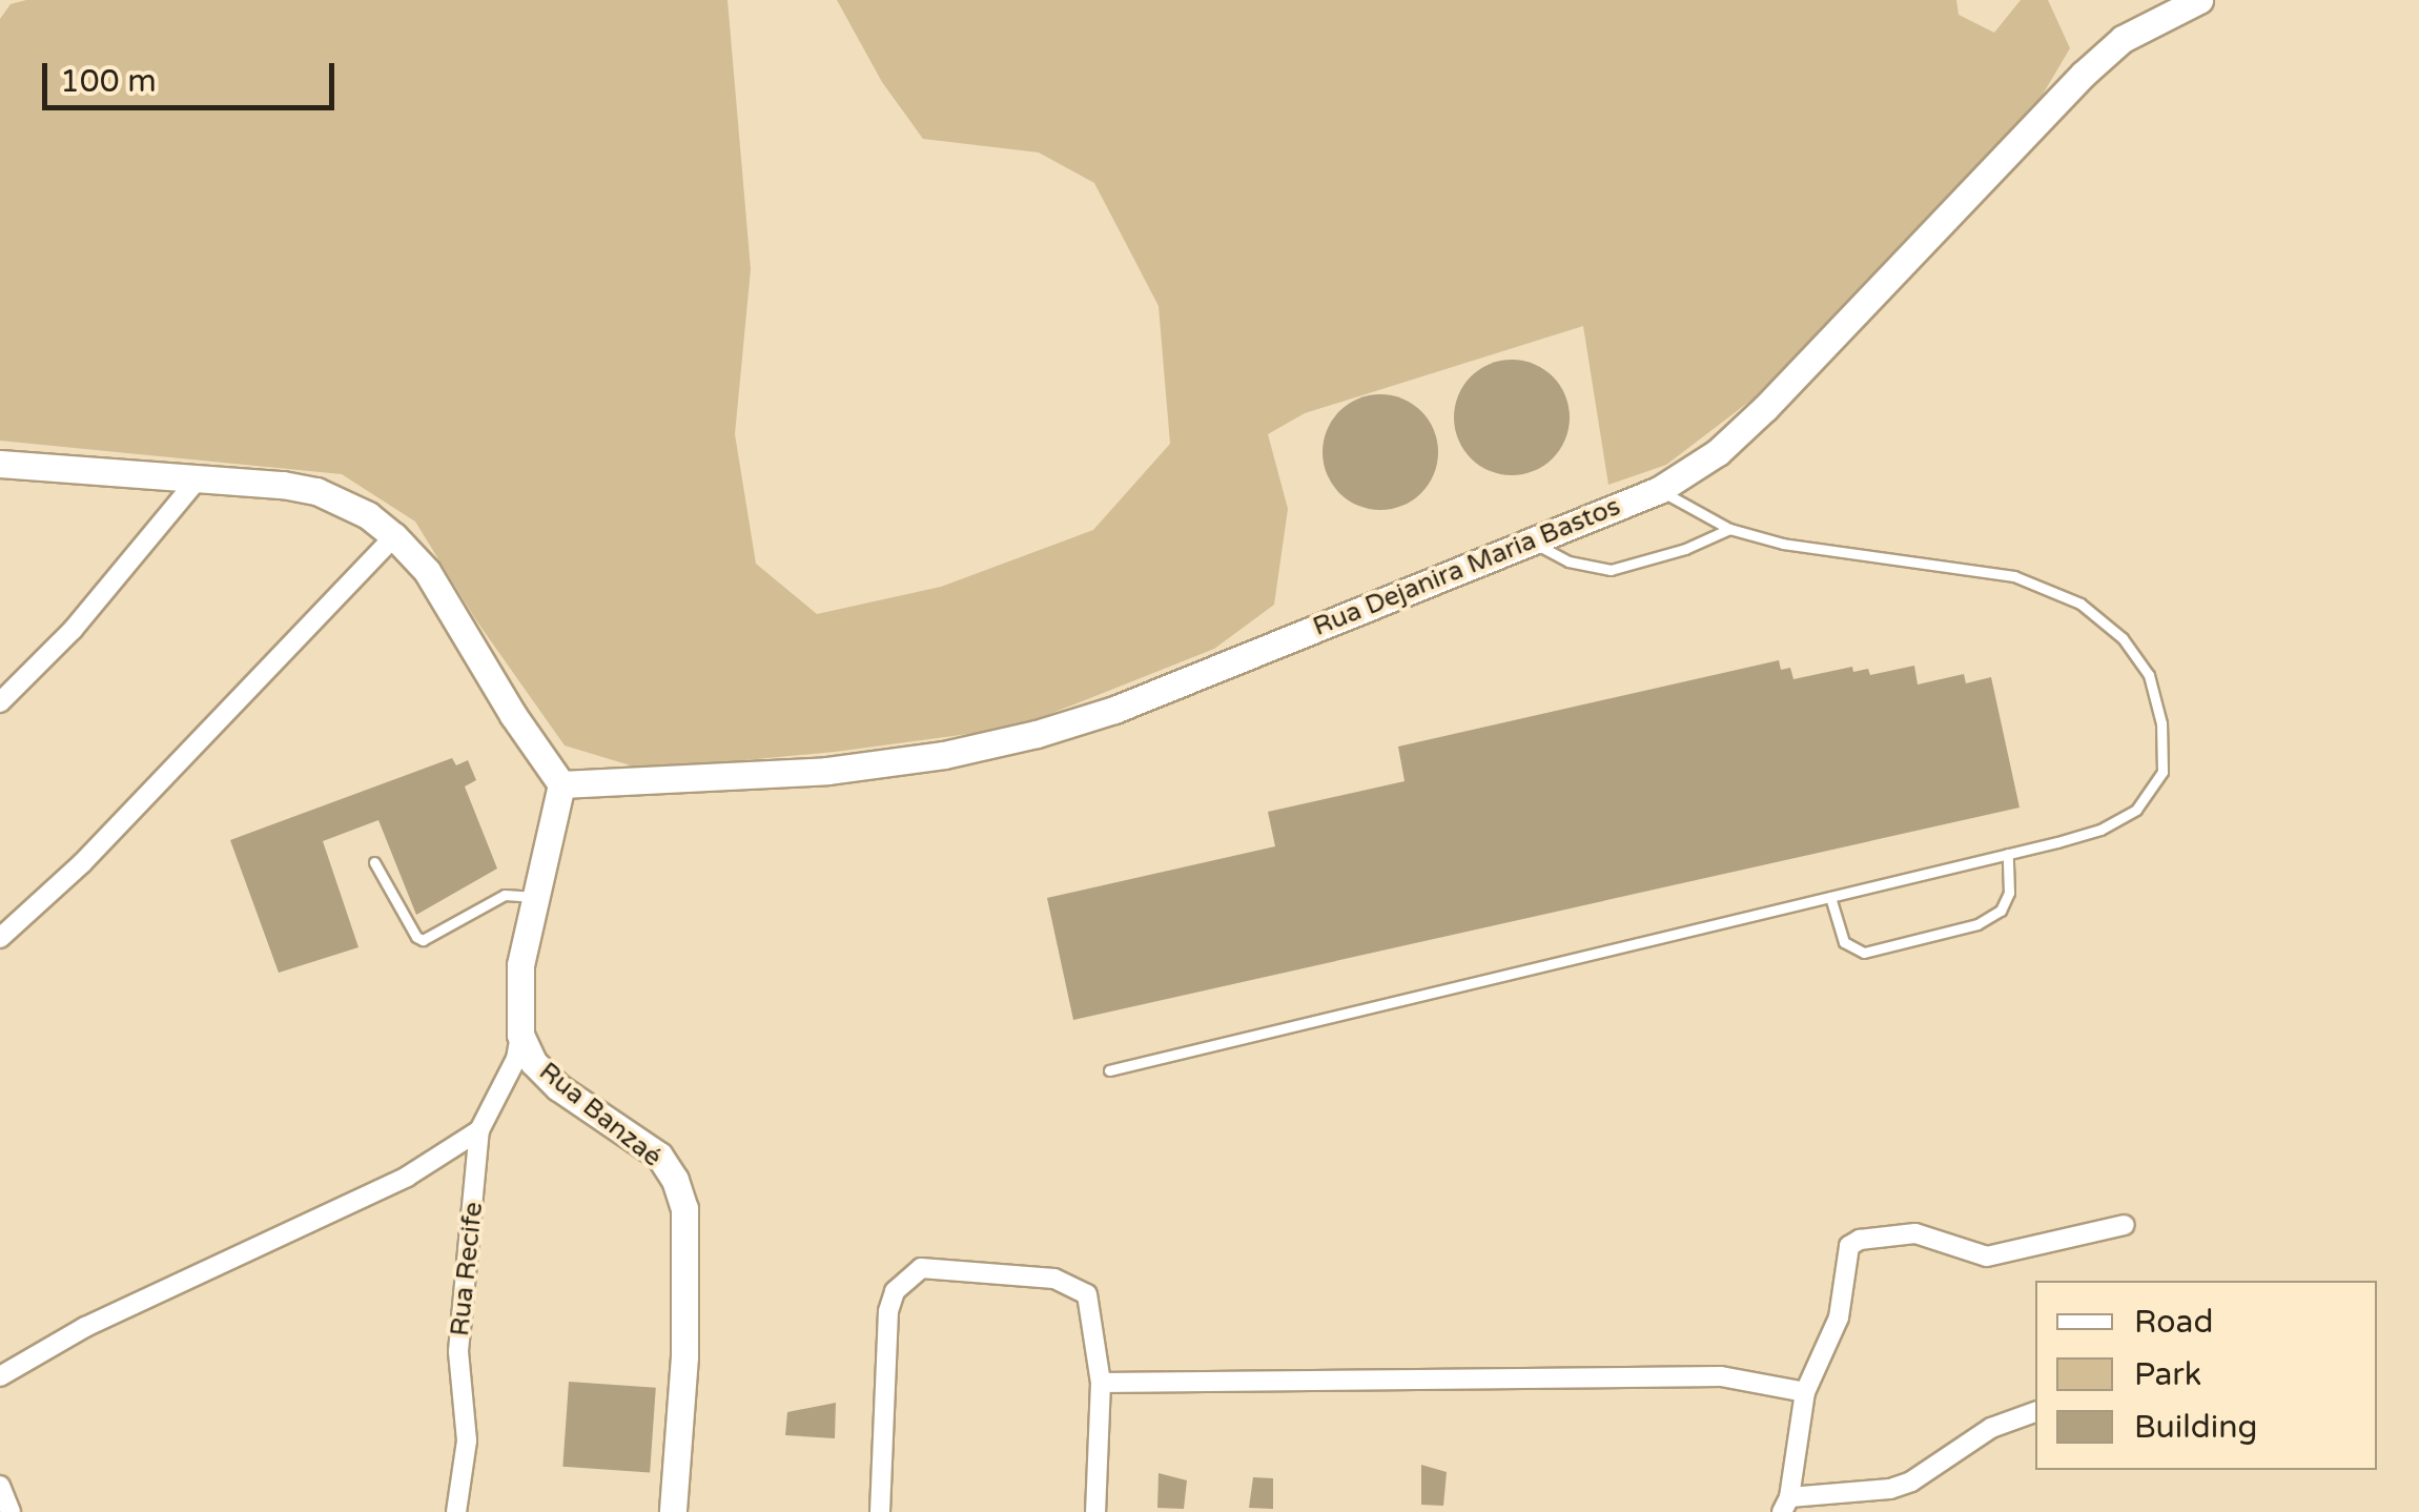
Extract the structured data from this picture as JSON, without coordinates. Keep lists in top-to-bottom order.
{
  "streets": {
    "main road": ["Rua Dejanira Maria Bastos", "Rua Banzaé"],
    "street": ["Rua Recife"]
  },
  "crossings": [
    ["Rua Dejanira Maria Bastos", "Rua Banzaé"],
    ["Rua Banzaé", "Rua Recife"]
  ],
  "legend": ["Road", "Park", "Building"],
  "scale_bar": "100 m"
}
